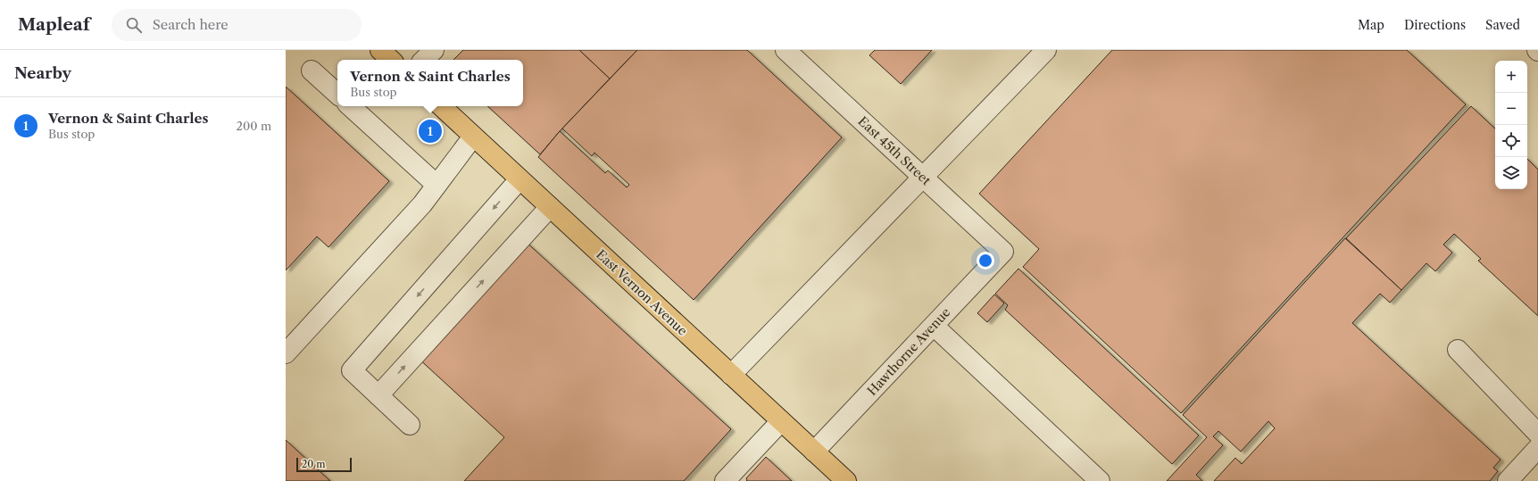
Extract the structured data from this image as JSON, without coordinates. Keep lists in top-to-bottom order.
{
  "streets": {
    "main road": ["East Vernon Avenue"],
    "street": ["East 45th Street", "Hawthorne Avenue"]
  },
  "crossings": [
    ["East 45th Street", "Hawthorne Avenue"],
    ["East Vernon Avenue", "Hawthorne Avenue"]
  ],
  "scale_bar": "20 m",
  "page": {
    "header": "Mapleaf",
    "search": "Search here",
    "nav": ["Map", "Directions", "Saved"],
    "heading": "Nearby",
    "popup": ["Vernon & Saint Charles", "Bus stop"],
    "map_buttons": ["+", "−"],
    "list": [
      {
        "mark": "1",
        "name": "Vernon & Saint Charles",
        "note": "Bus stop",
        "value": "200 m"
      }
    ],
    "pins": "1",
    "scale": "20 m"
  }
}
